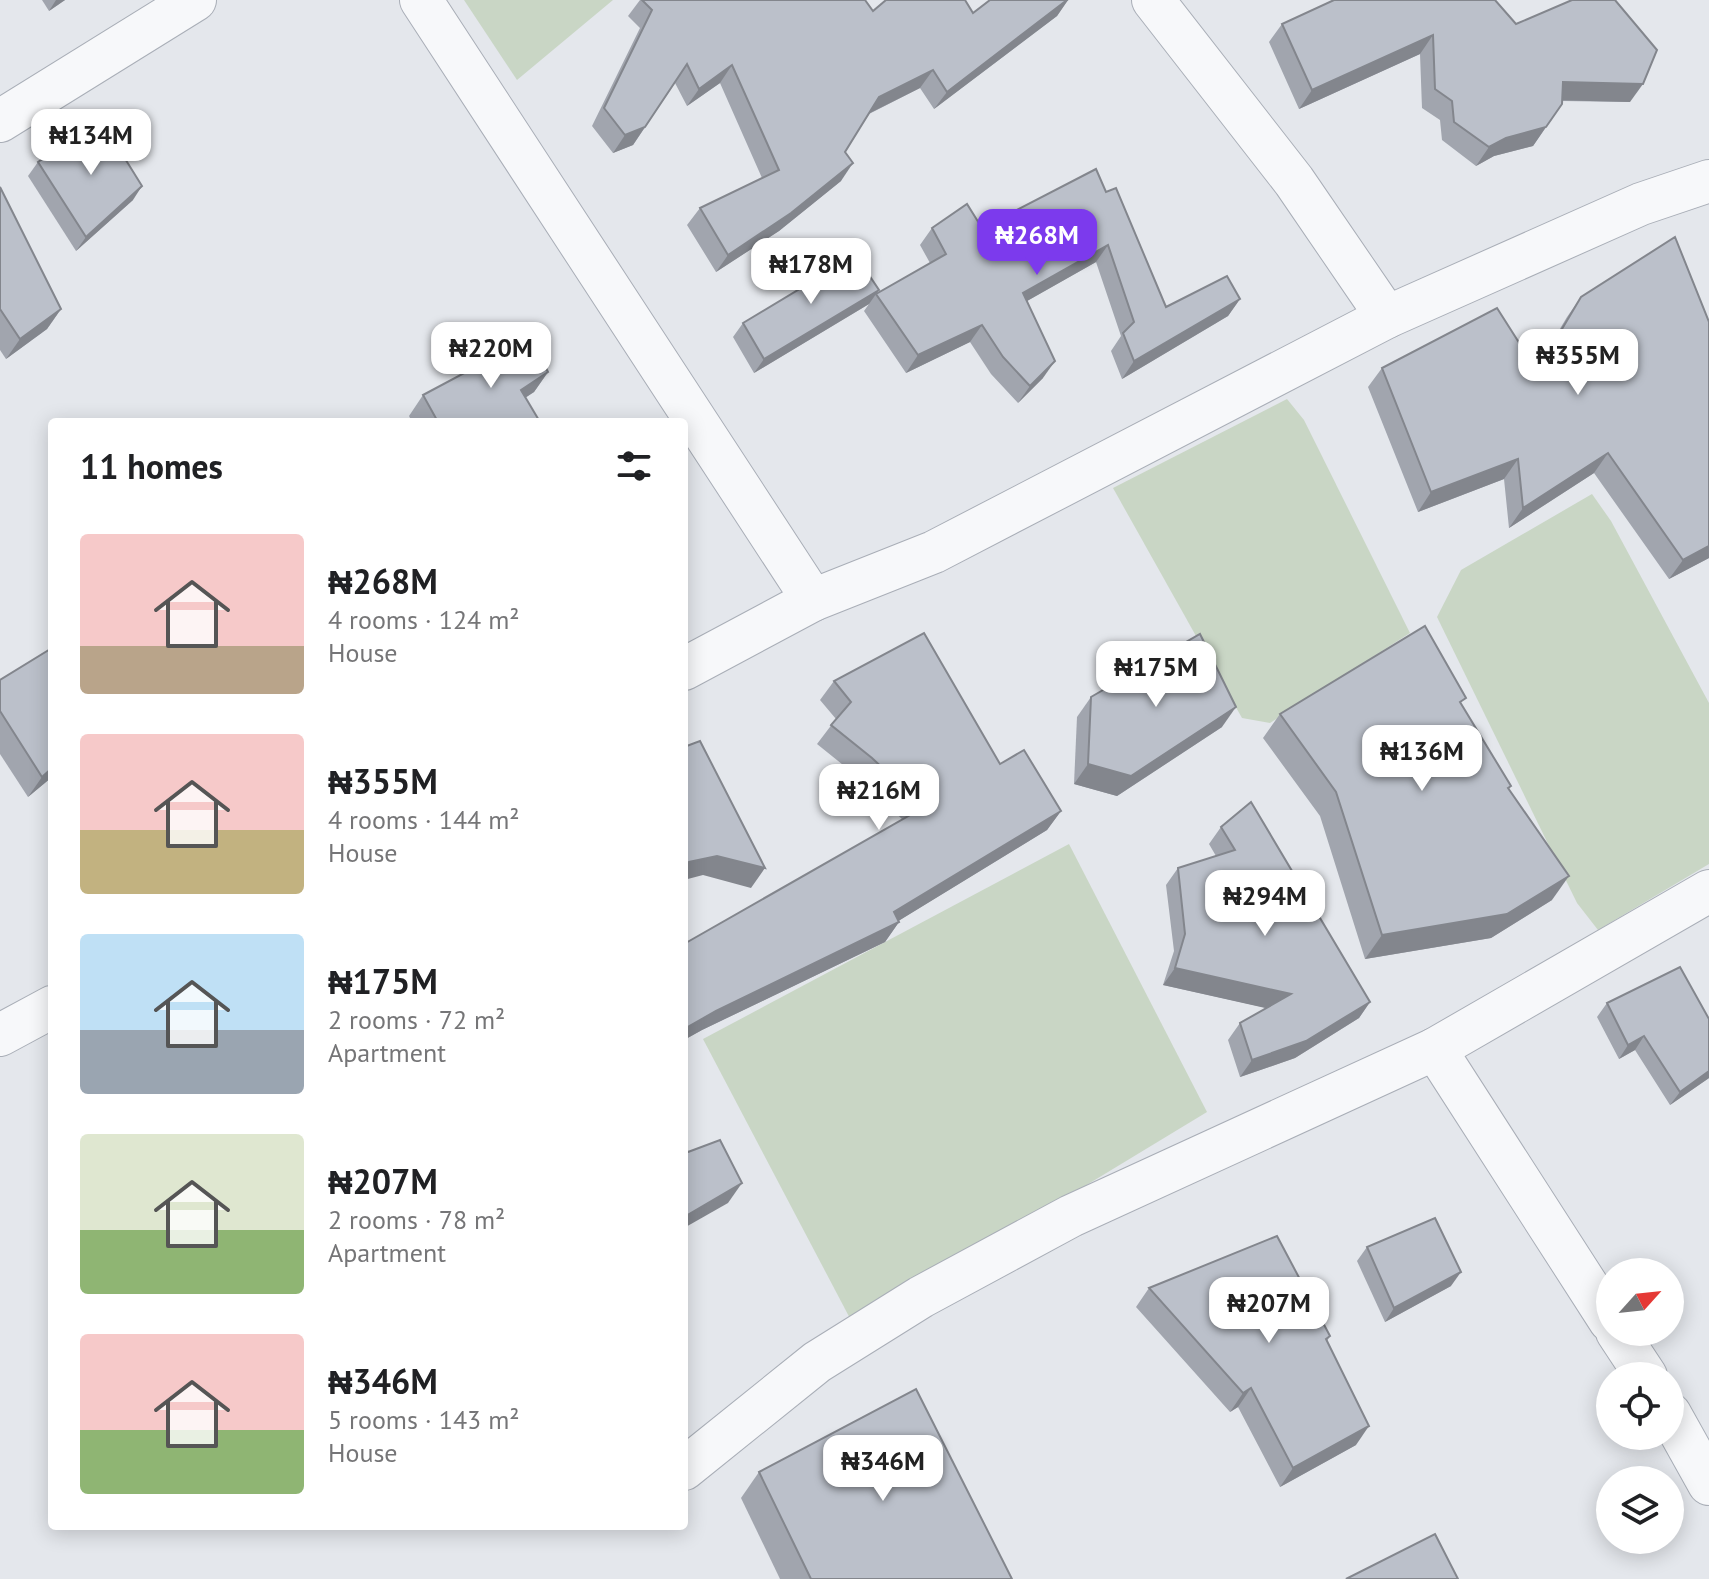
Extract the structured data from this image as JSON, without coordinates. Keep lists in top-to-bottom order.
{
  "north": "top right",
  "page": {
    "price": [
      "₦134M",
      "₦268M",
      "₦178M",
      "₦220M",
      "₦355M",
      "₦175M",
      "₦136M",
      "₦216M",
      "₦294M",
      "₦207M",
      "₦346M"
    ],
    "heading": "11 homes",
    "list": [
      {
        "name": "₦268M",
        "note": "4 rooms · 124 m² · House"
      },
      {
        "name": "₦355M",
        "note": "4 rooms · 144 m² · House"
      },
      {
        "name": "₦175M",
        "note": "2 rooms · 72 m² · Apartment"
      },
      {
        "name": "₦207M",
        "note": "2 rooms · 78 m² · Apartment"
      },
      {
        "name": "₦346M",
        "note": "5 rooms · 143 m² · House"
      }
    ]
  }
}
